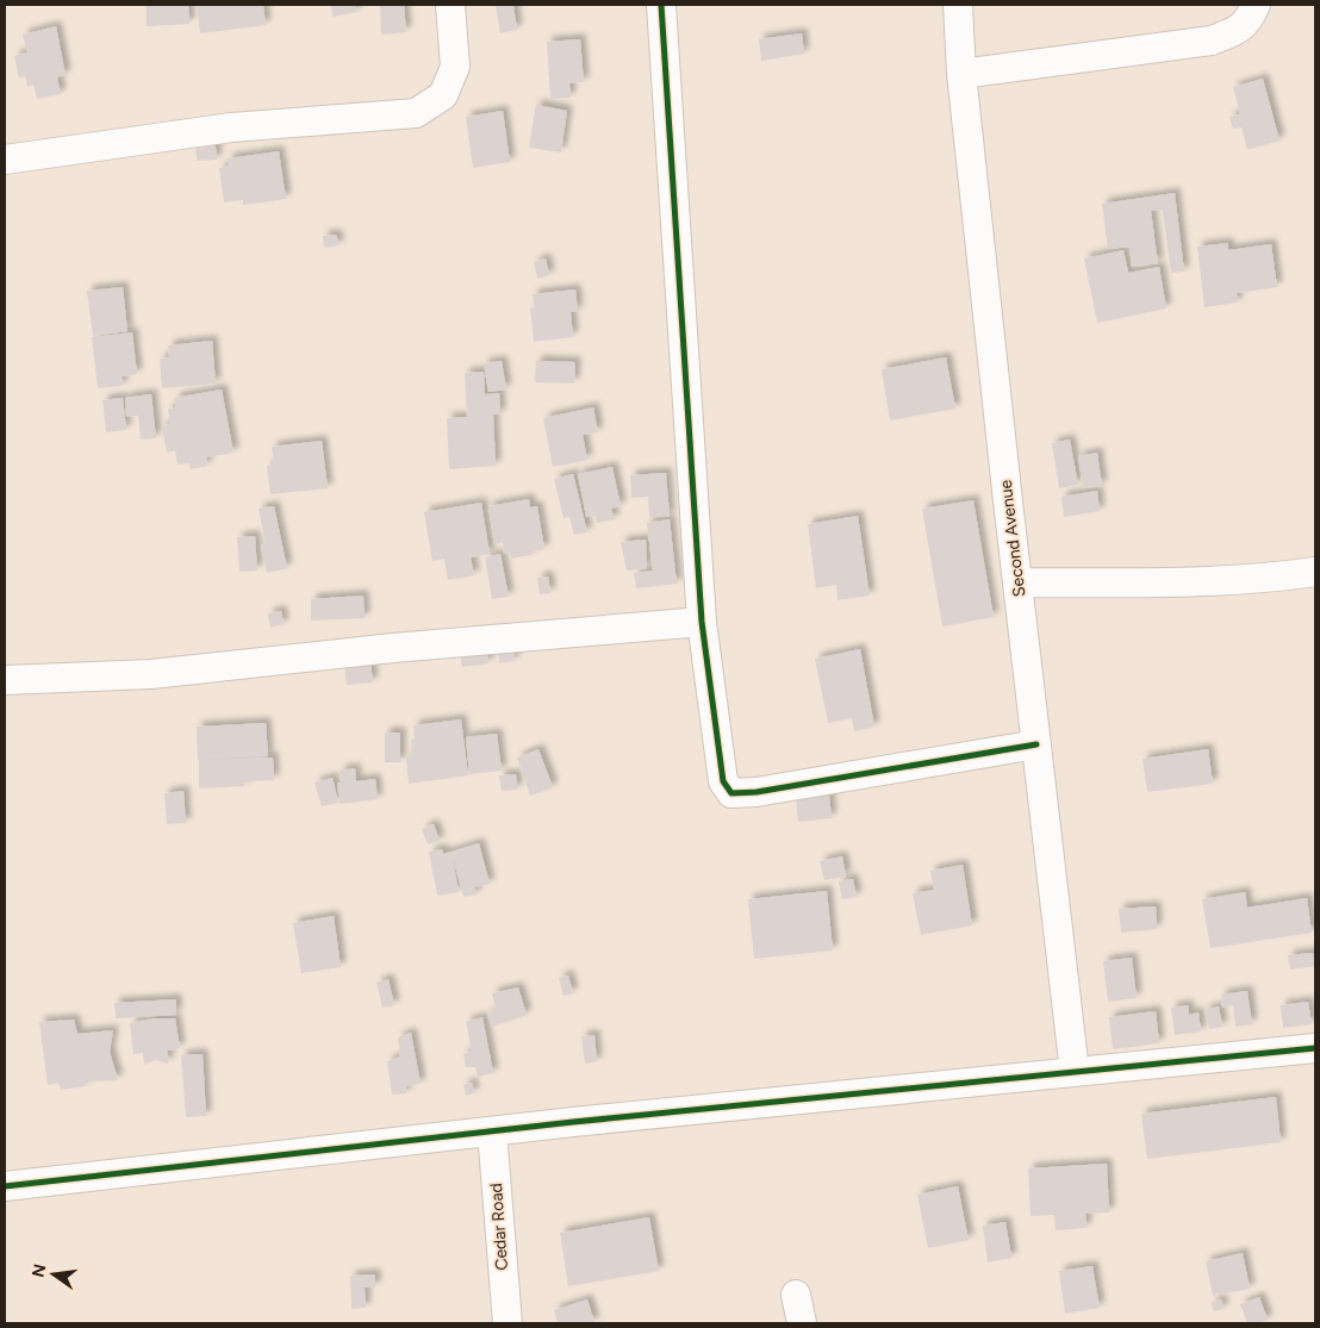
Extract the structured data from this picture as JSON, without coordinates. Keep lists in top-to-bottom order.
{
  "streets": {
    "street": ["Second Avenue", "Cedar Road"]
  },
  "north": "left"
}
